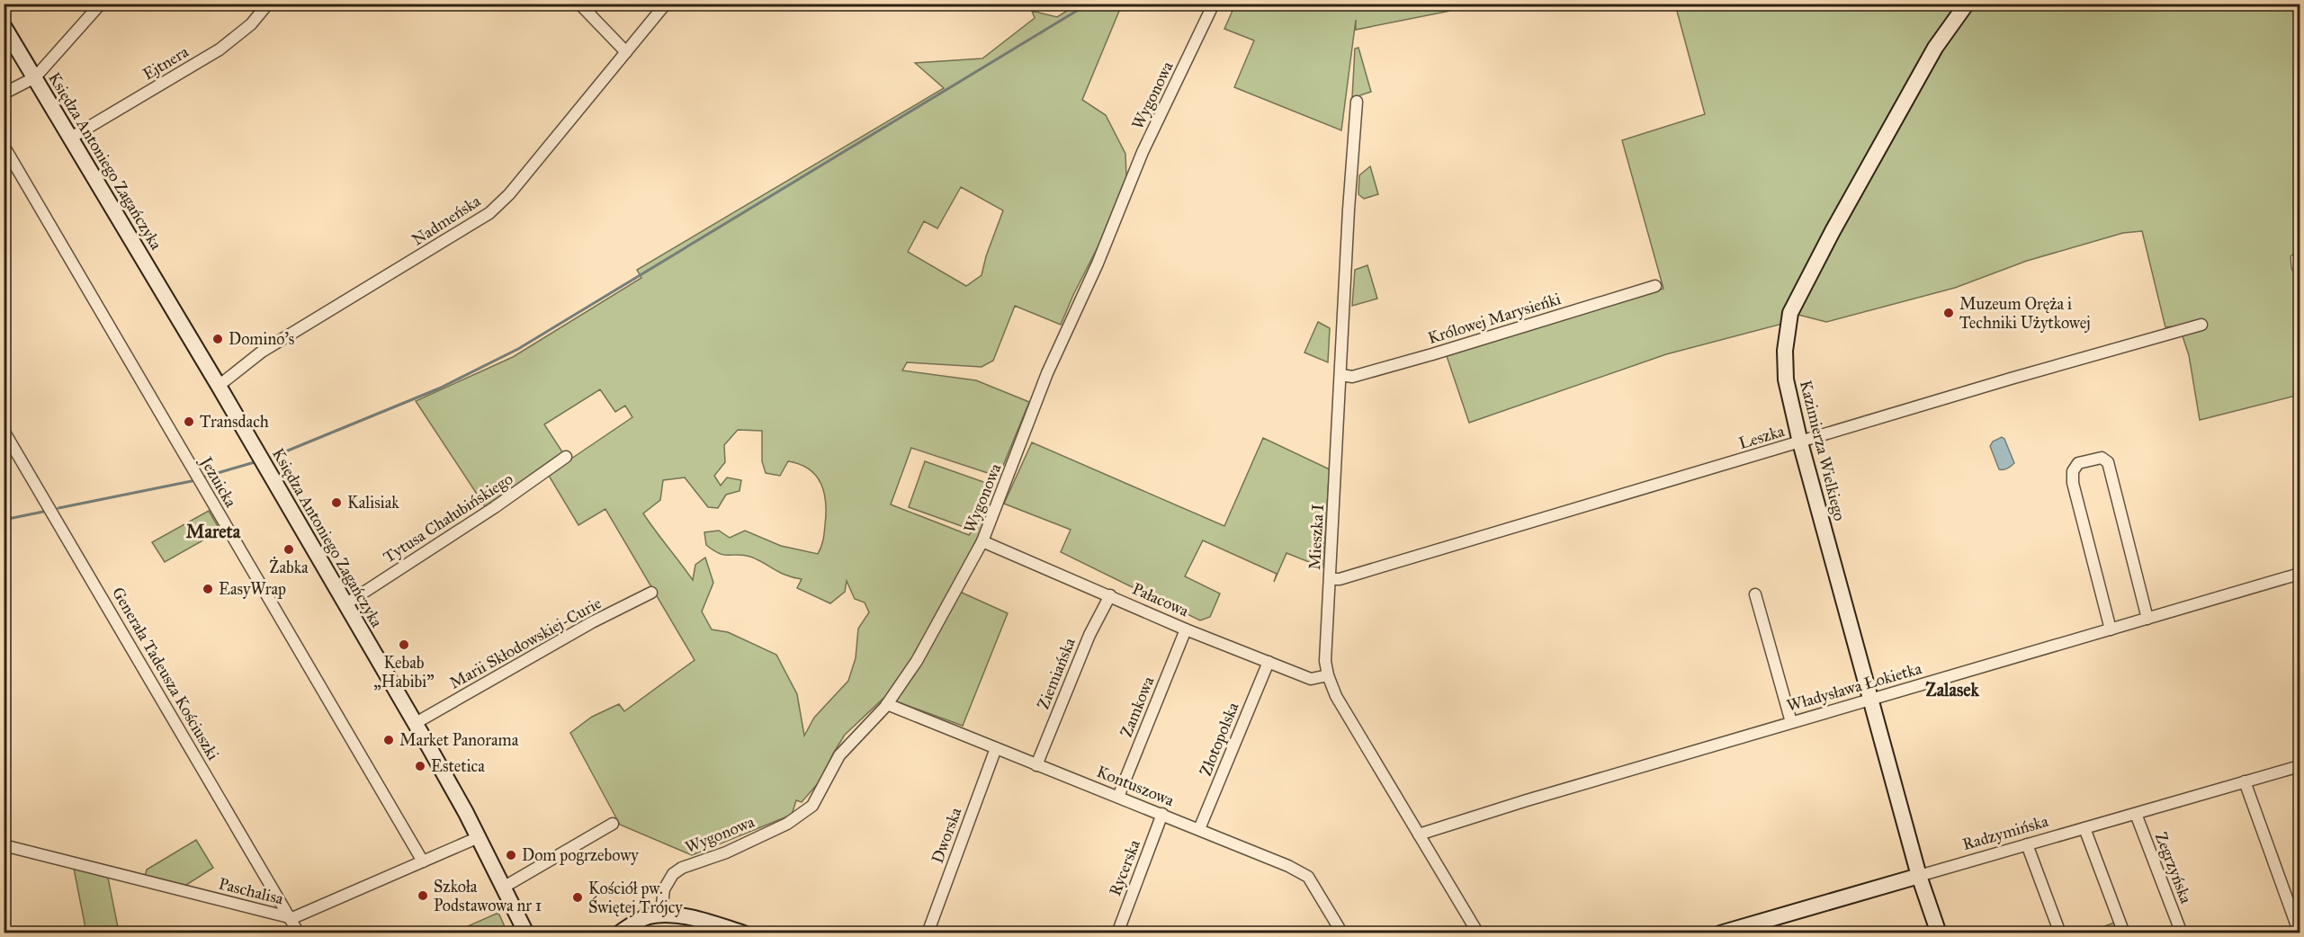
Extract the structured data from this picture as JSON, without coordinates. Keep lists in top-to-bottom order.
{
  "streets": {
    "street": [
      "Ejtnera",
      "Wygonowa",
      "Księdza Antoniego Zagańczyka",
      "Nadmeńska",
      "Królowej Marysieńki",
      "Leszka",
      "Kazimierza Wielkiego",
      "Jezuicka",
      "Tytusa Chałubińskiego",
      "Mieszka I",
      "Pałacowa",
      "Marii Skłodowskiej-Curie",
      "Generała Tadeusza Kościuszki",
      "Ziemiańska",
      "Władysława Łokietka",
      "Zamkowa",
      "Złotopolska",
      "Kontuszowa",
      "Radzymińska",
      "Dworska",
      "Rycerska",
      "Zegrzyńska",
      "Paschalisa"
    ]
  },
  "crossings": [
    ["Ejtnera", "Księdza Antoniego Zagańczyka"],
    ["Wygonowa", "Pałacowa"],
    ["Wygonowa", "Kontuszowa"],
    ["Księdza Antoniego Zagańczyka", "Nadmeńska"],
    ["Księdza Antoniego Zagańczyka", "Tytusa Chałubińskiego"],
    ["Księdza Antoniego Zagańczyka", "Marii Skłodowskiej-Curie"],
    ["Księdza Antoniego Zagańczyka", "Paschalisa"],
    ["Królowej Marysieńki", "Mieszka I"],
    ["Leszka", "Kazimierza Wielkiego"],
    ["Leszka", "Mieszka I"],
    ["Kazimierza Wielkiego", "Władysława Łokietka"],
    ["Kazimierza Wielkiego", "Radzymińska"],
    ["Jezuicka", "Paschalisa"],
    ["Mieszka I", "Pałacowa"],
    ["Mieszka I", "Władysława Łokietka"],
    ["Pałacowa", "Ziemiańska"],
    ["Pałacowa", "Zamkowa"],
    ["Pałacowa", "Złotopolska"],
    ["Generała Tadeusza Kościuszki", "Paschalisa"],
    ["Ziemiańska", "Kontuszowa"],
    ["Zamkowa", "Kontuszowa"],
    ["Złotopolska", "Kontuszowa"],
    ["Kontuszowa", "Dworska"],
    ["Kontuszowa", "Rycerska"],
    ["Radzymińska", "Zegrzyńska"]
  ],
  "districts": ["Mareta", "Zalasek"],
  "places": [
    "Muzeum Oręża i Techniki Użytkowej",
    "Domino's",
    "Transdach",
    "Kalisiak",
    "Żabka",
    "EasyWrap",
    "Kebab „Habibi”",
    "Market Panorama",
    "Estetica",
    "Dom pogrzebowy",
    "Szkoła Podstawowa nr 1",
    "Kościół pw. Świętej Trójcy"
  ]
}
